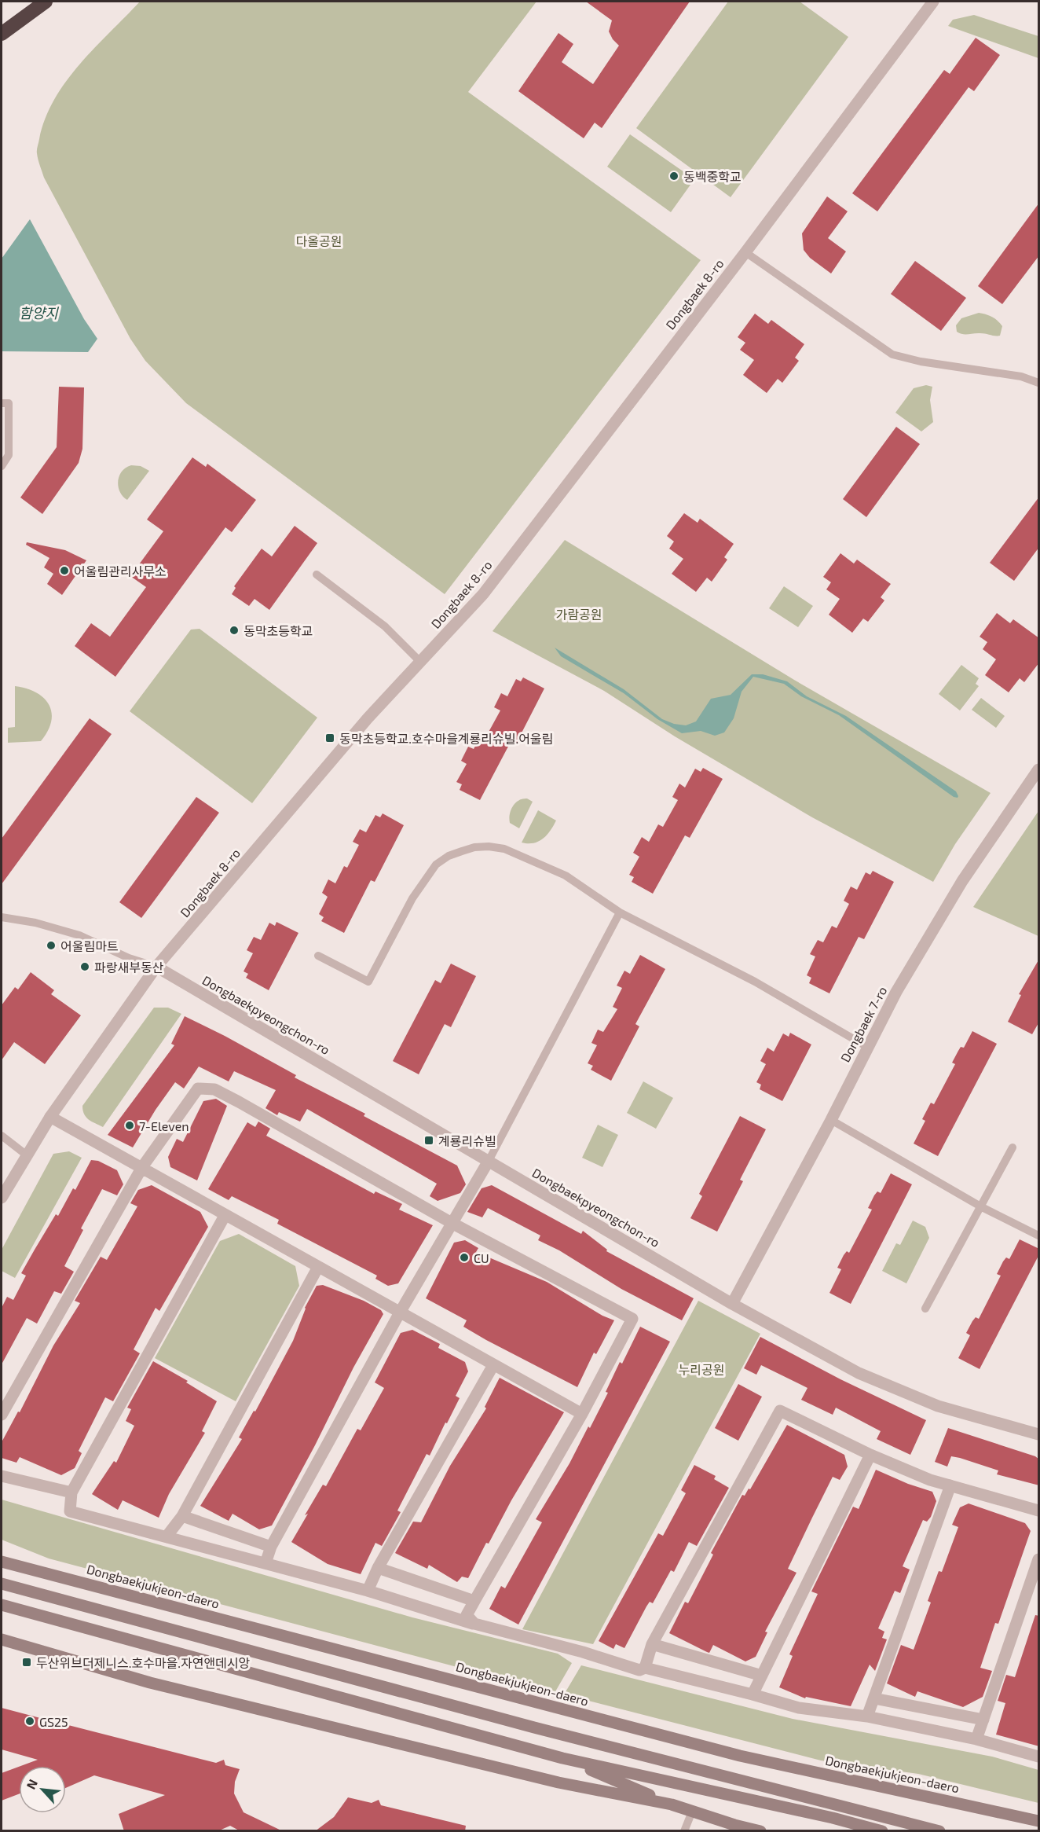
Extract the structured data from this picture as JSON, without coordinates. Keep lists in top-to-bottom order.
{
  "streets": {
    "main road": ["Dongbaekjukjeon-daero"],
    "street": ["Dongbaek 8-ro", "Dongbaekpyeongchon-ro", "Dongbaek 7-ro"]
  },
  "crossings": [
    ["Dongbaek 8-ro", "Dongbaekpyeongchon-ro"],
    ["Dongbaekpyeongchon-ro", "Dongbaek 7-ro"]
  ],
  "water": ["함양지"],
  "parks": ["다올공원", "가람공원", "누리공원"],
  "places": {
    "other": [
      "동백중학교",
      "어울림관리사무소",
      "동막초등학교",
      "어울림마트",
      "파랑새부동산",
      "7-Eleven",
      "CU",
      "GS25"
    ],
    "transit": ["동막초등학교.호수마을계룡리슈빌.어울림", "계룡리슈빌", "두산위브더제니스.호수마을.자연앤데시앙"]
  },
  "north": "top left"
}
